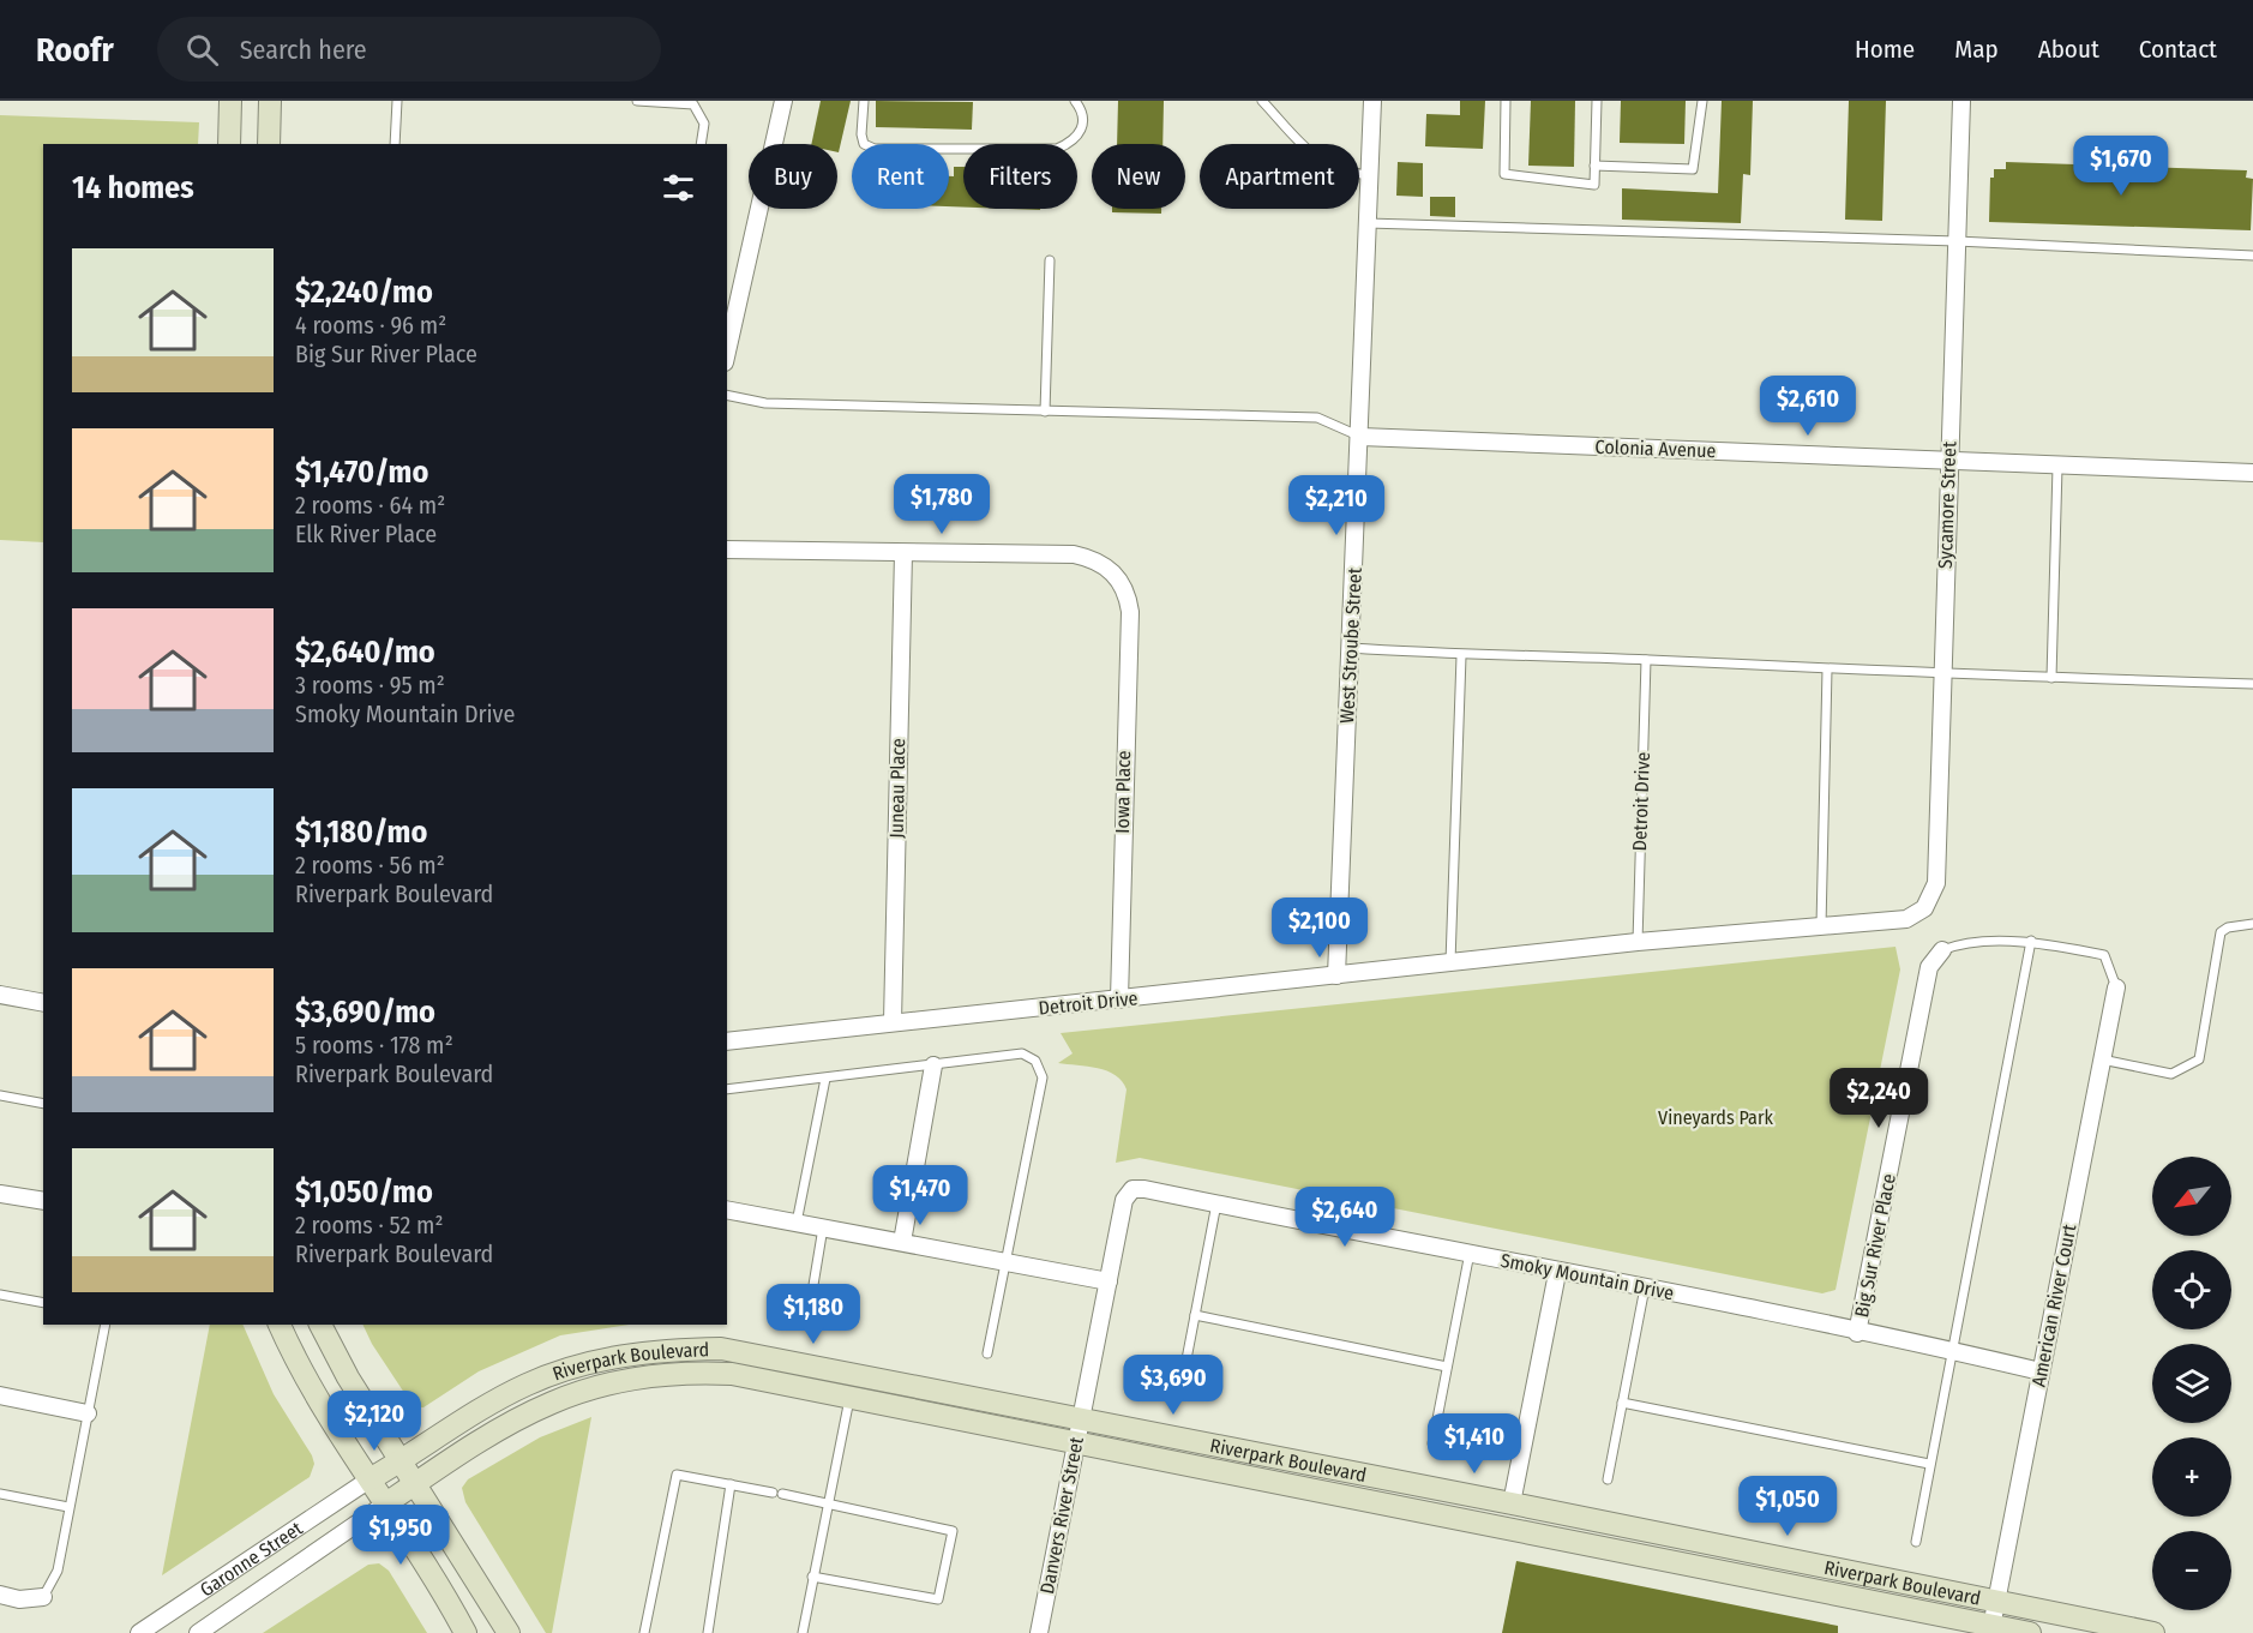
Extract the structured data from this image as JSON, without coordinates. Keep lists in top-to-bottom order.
{
  "streets": {
    "street": [
      "Colonia Avenue",
      "Sycamore Street",
      "West Stroube Street",
      "Juneau Place",
      "Iowa Place",
      "Detroit Drive",
      "Big Sur River Place",
      "Smoky Mountain Drive",
      "American River Court",
      "Riverpark Boulevard",
      "Danvers River Street",
      "Garonne Street"
    ]
  },
  "crossings": [
    ["Colonia Avenue", "Sycamore Street"],
    ["Colonia Avenue", "West Stroube Street"],
    ["Sycamore Street", "Detroit Drive"],
    ["West Stroube Street", "Detroit Drive"],
    ["Juneau Place", "Iowa Place"],
    ["Juneau Place", "Detroit Drive"],
    ["Iowa Place", "Detroit Drive"],
    ["Big Sur River Place", "Smoky Mountain Drive"],
    ["Smoky Mountain Drive", "American River Court"],
    ["Smoky Mountain Drive", "Danvers River Street"],
    ["American River Court", "Riverpark Boulevard"],
    ["Riverpark Boulevard", "Danvers River Street"],
    ["Riverpark Boulevard", "Garonne Street"]
  ],
  "parks": ["Vineyards Park"],
  "north": "bottom left",
  "page": {
    "header": "Roofr",
    "search": "Search here",
    "nav": [
      "Home",
      "Map",
      "About",
      "Contact"
    ],
    "price": [
      "$1,670",
      "$2,610",
      "$1,780",
      "$2,210",
      "$2,100",
      "$2,240",
      "$1,470",
      "$2,640",
      "$1,180",
      "$3,690",
      "$2,120",
      "$1,410",
      "$1,050",
      "$1,950"
    ],
    "chip": [
      "Buy",
      "Rent",
      "Filters",
      "New",
      "Apartment"
    ],
    "heading": "14 homes",
    "list": [
      {
        "name": "$2,240/mo",
        "note": "4 rooms · 96 m² · Big Sur River Place"
      },
      {
        "name": "$1,470/mo",
        "note": "2 rooms · 64 m² · Elk River Place"
      },
      {
        "name": "$2,640/mo",
        "note": "3 rooms · 95 m² · Smoky Mountain Drive"
      },
      {
        "name": "$1,180/mo",
        "note": "2 rooms · 56 m² · Riverpark Boulevard"
      },
      {
        "name": "$3,690/mo",
        "note": "5 rooms · 178 m² · Riverpark Boulevard"
      },
      {
        "name": "$1,050/mo",
        "note": "2 rooms · 52 m² · Riverpark Boulevard"
      }
    ],
    "map_buttons": ["+", "−"]
  }
}
